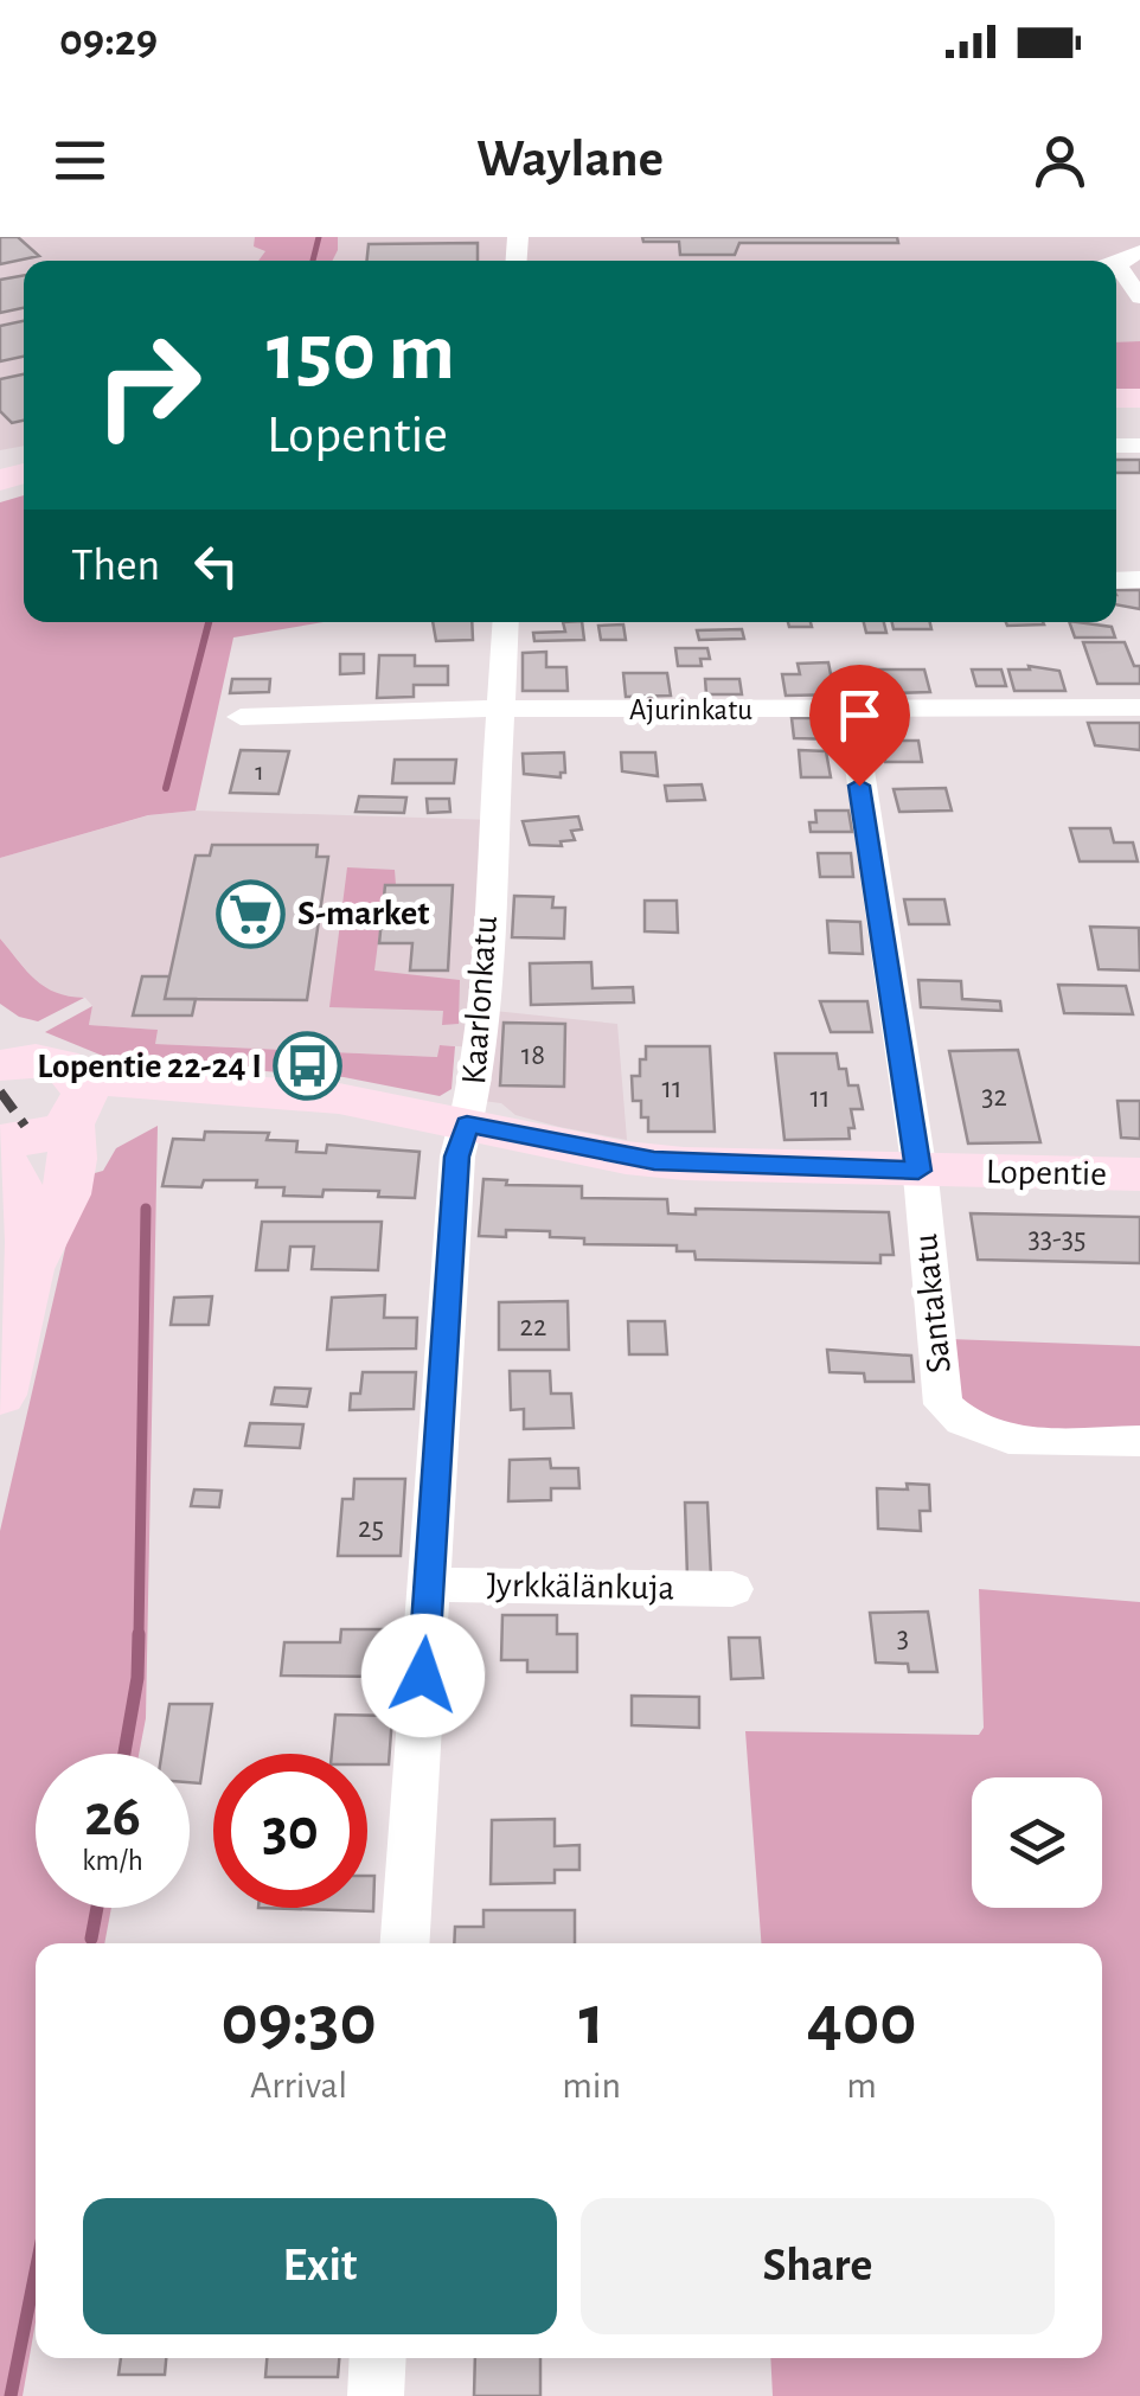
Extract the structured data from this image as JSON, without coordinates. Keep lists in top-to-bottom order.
{
  "streets": {
    "street": [
      "Ajurinkatu",
      "Kaarlonkatu",
      "Lopentie",
      "Santakatu",
      "Jyrkkälänkuja"
    ]
  },
  "crossings": [
    ["Ajurinkatu", "Kaarlonkatu"],
    ["Ajurinkatu", "Santakatu"],
    ["Kaarlonkatu", "Lopentie"],
    ["Kaarlonkatu", "Jyrkkälänkuja"],
    ["Lopentie", "Santakatu"]
  ],
  "places": {
    "supermarket": ["S-market"],
    "bus stop": ["Lopentie 22-24 I"]
  },
  "house_numbers": [
    "1",
    "18",
    "11",
    "32",
    "11",
    "33-35",
    "22",
    "25",
    "3"
  ],
  "page": {
    "status": "09:29",
    "header": "Waylane",
    "turn": ["150 m", "Lopentie"],
    "then": "Then",
    "speed": "26 km/h",
    "limit": "30",
    "eta": [
      "09:30",
      "Arrival",
      "1",
      "min",
      "400",
      "m"
    ],
    "buttons": ["Exit", "Share"]
  }
}
